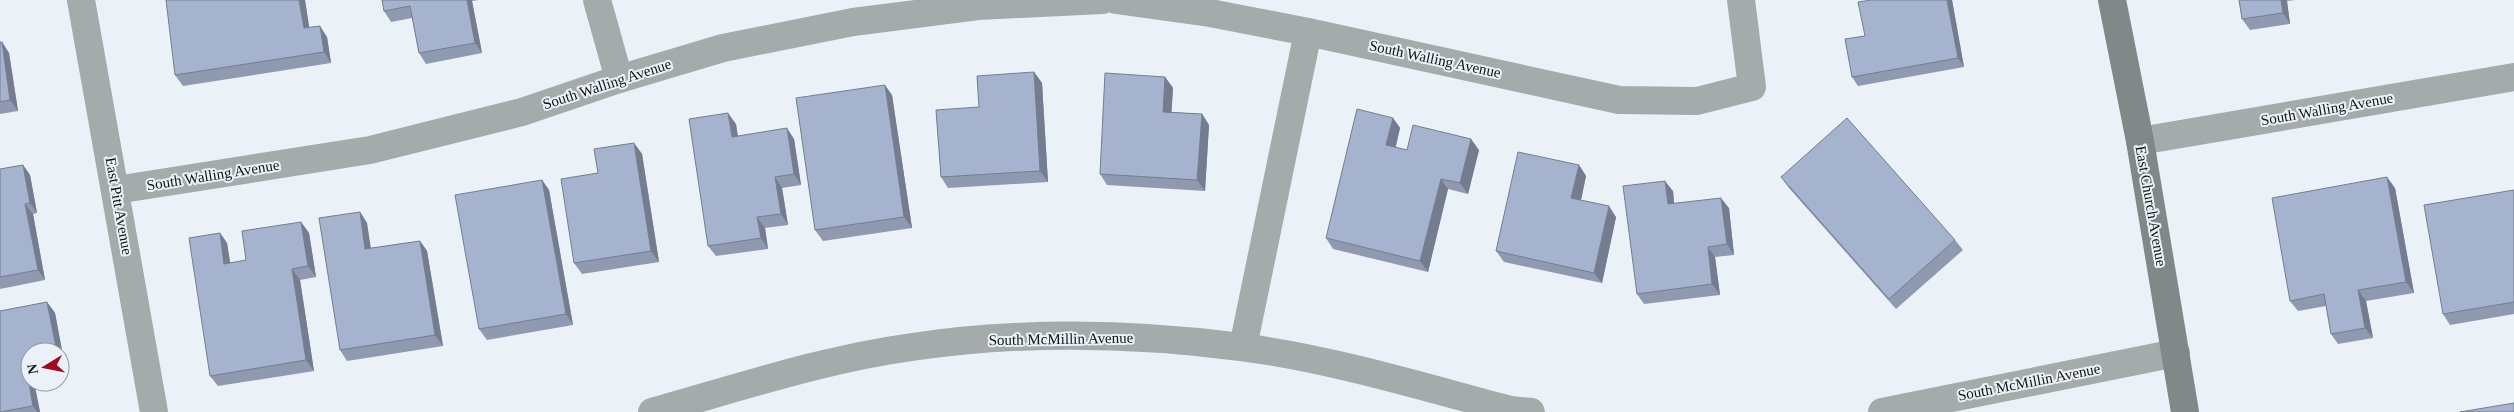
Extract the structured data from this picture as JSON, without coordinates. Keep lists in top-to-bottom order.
{
  "streets": {
    "street": [
      "South Walling Avenue",
      "East Pitt Avenue",
      "East Church Avenue",
      "South McMillin Avenue"
    ]
  },
  "crossings": [
    ["South Walling Avenue", "East Pitt Avenue"],
    ["South Walling Avenue", "East Church Avenue"],
    ["East Church Avenue", "South McMillin Avenue"]
  ],
  "north": "left"
}
